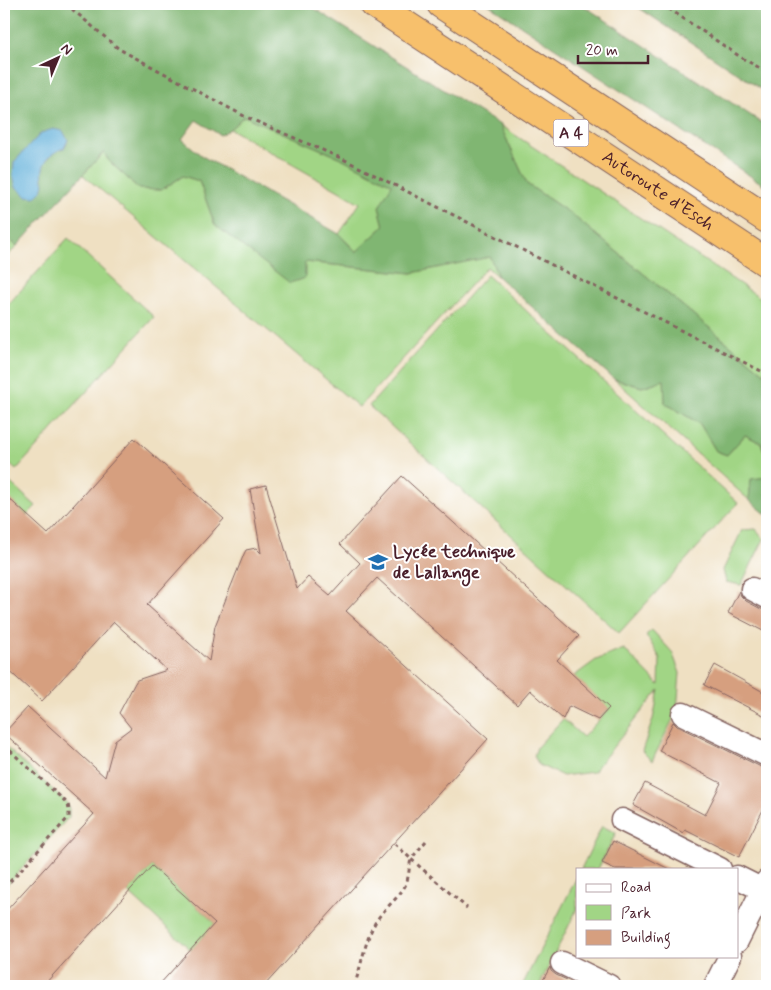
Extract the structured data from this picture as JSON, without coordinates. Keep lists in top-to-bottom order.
{
  "streets": {
    "highway": ["A 4", "Autoroute d'Esch"]
  },
  "places": {
    "school or university": ["Lycée technique de Lallange"]
  },
  "legend": ["Road", "Park", "Building"],
  "scale_bar": "20 m",
  "north": "top right"
}
